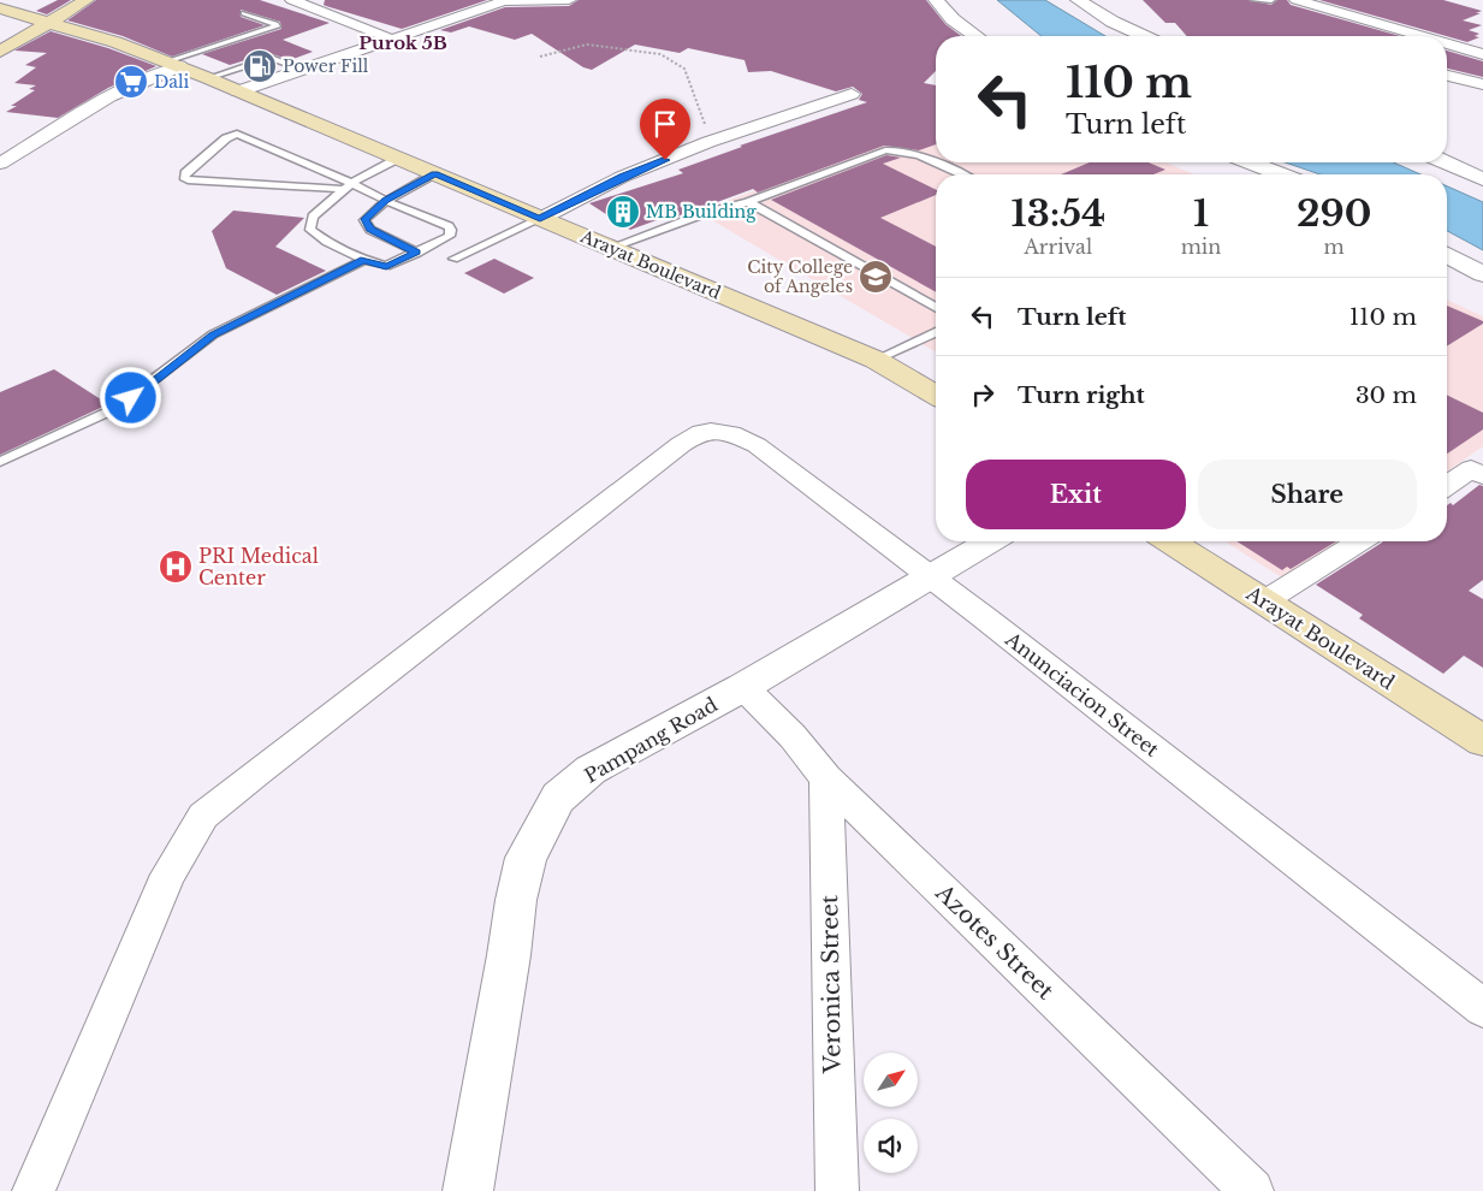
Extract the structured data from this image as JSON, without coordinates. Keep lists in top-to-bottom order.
{
  "streets": {
    "main road": ["Arayat Boulevard"],
    "street": [
      "Anunciacion Street",
      "Pampang Road",
      "Azotes Street",
      "Veronica Street"
    ]
  },
  "crossings": [
    ["Anunciacion Street", "Pampang Road"],
    ["Pampang Road", "Azotes Street"],
    ["Azotes Street", "Veronica Street"]
  ],
  "districts": ["Purok 5B"],
  "places": {
    "fuel station": ["Power Fill"],
    "supermarket": ["Dali"],
    "building": ["MB Building"],
    "school or university": ["City College of Angeles"],
    "hospital": ["PRI Medical Center"]
  },
  "north": "top right",
  "page": {
    "turn": ["110 m", "Turn left"],
    "eta": [
      "13:54",
      "Arrival",
      "1",
      "min",
      "290",
      "m"
    ],
    "list": [
      {
        "name": "Turn left",
        "value": "110 m"
      },
      {
        "name": "Turn right",
        "value": "30 m"
      }
    ],
    "buttons": ["Exit", "Share"]
  }
}
